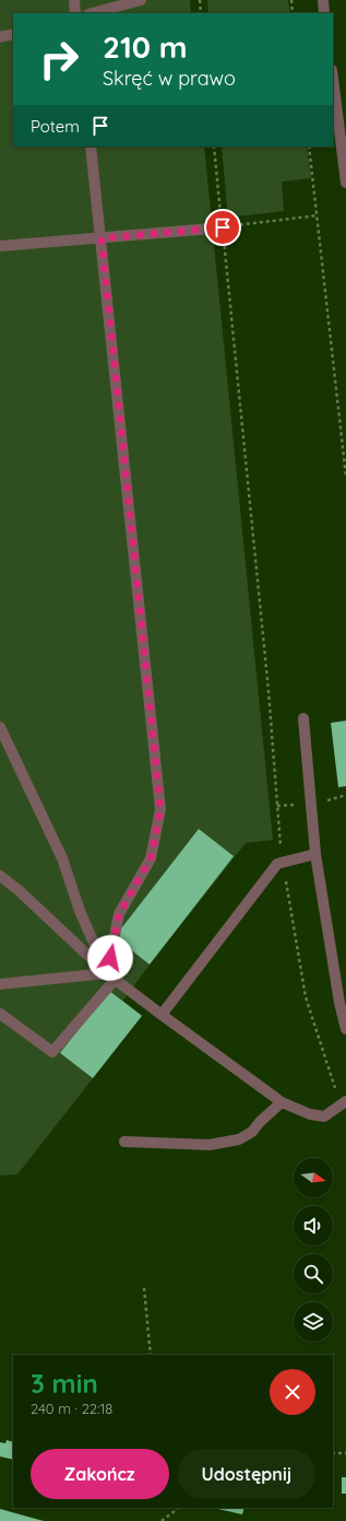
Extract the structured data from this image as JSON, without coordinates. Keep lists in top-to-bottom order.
{
  "north": "right",
  "page": {
    "turn": ["210 m", "Skręć w prawo"],
    "then": "Potem",
    "heading": ["3 min", "240 m · 22:18"],
    "buttons": ["Zakończ", "Udostępnij"]
  }
}
